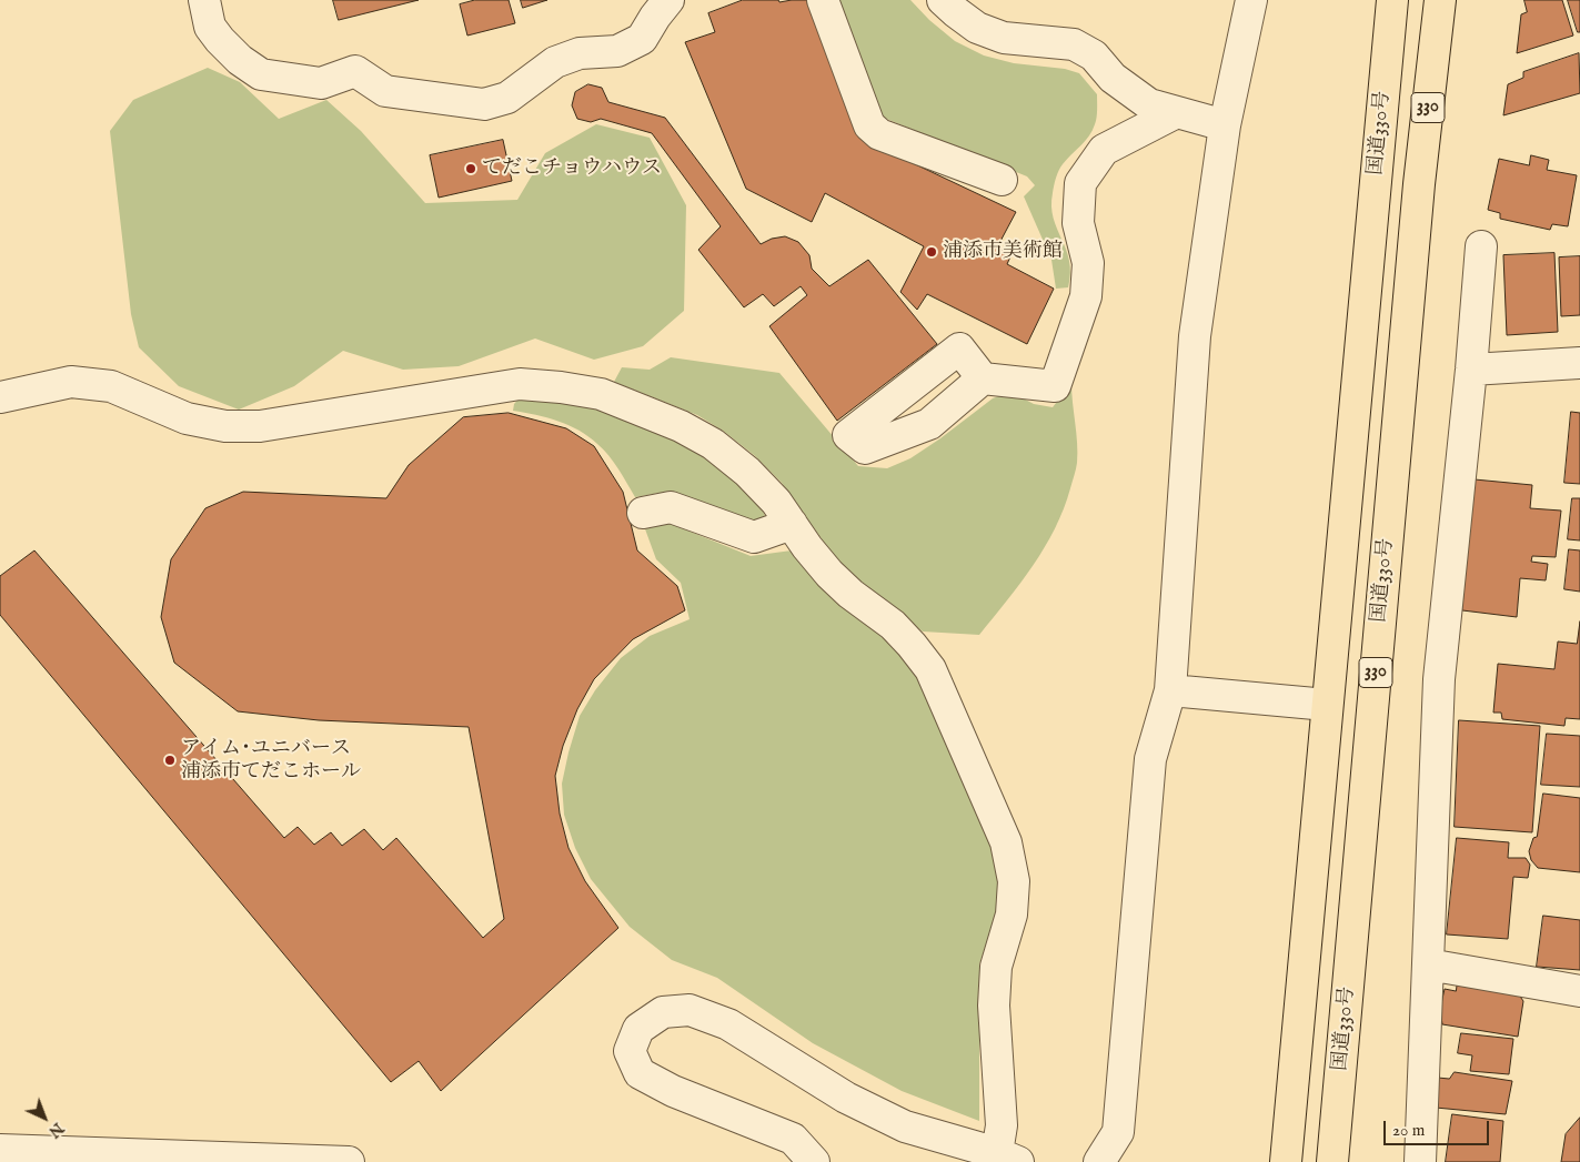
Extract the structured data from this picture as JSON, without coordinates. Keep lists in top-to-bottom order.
{
  "streets": {
    "highway": ["330", "国道330号"]
  },
  "places": ["てだこチョウハウス", "浦添市美術館", "アイム･ユニバース 浦添市てだこホール"],
  "scale_bar": "20 m",
  "north": "bottom right"
}
